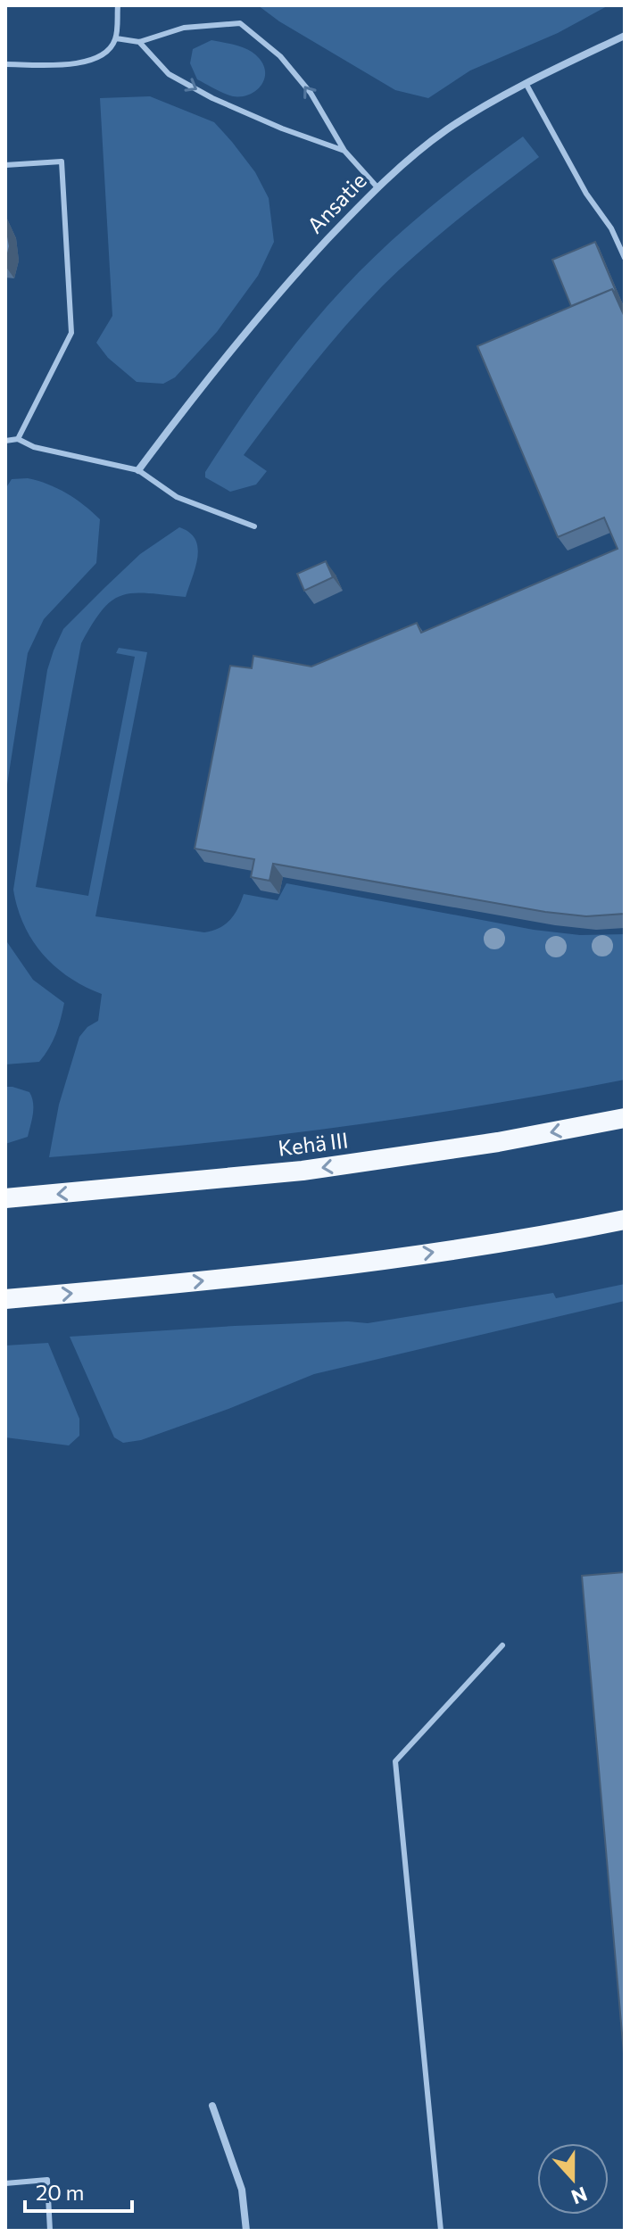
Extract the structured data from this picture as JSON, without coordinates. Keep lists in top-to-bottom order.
{
  "streets": {
    "highway": ["Kehä III"],
    "street": ["Ansatie"]
  },
  "scale_bar": "20 m",
  "north": "bottom"
}
